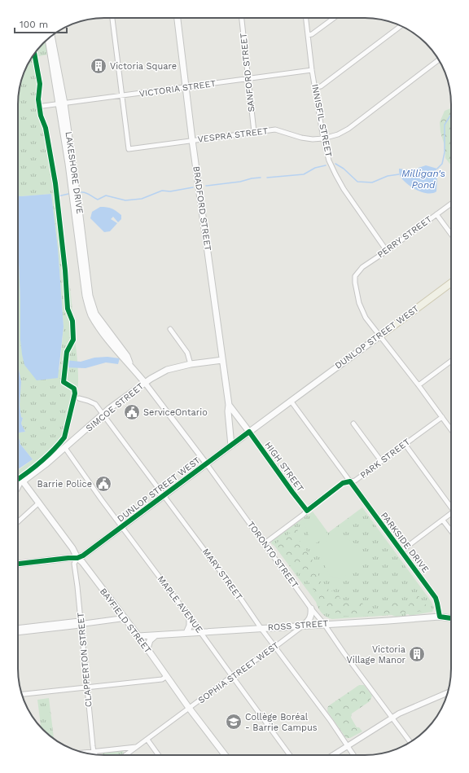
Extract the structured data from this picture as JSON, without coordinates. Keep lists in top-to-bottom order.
{
  "streets": {
    "main road": [
      "LAKESHORE DRIVE",
      "BRADFORD STREET",
      "DUNLOP STREET WEST",
      "SIMCOE STREET",
      "HIGH STREET",
      "TORONTO STREET",
      "BAYFIELD STREET",
      "ROSS STREET"
    ],
    "street": [
      "SANFORD STREET",
      "VICTORIA STREET",
      "INNISFIL STREET",
      "VESPRA STREET",
      "PERRY STREET",
      "PARK STREET",
      "PARKSIDE DRIVE",
      "MARY STREET",
      "MAPLE AVENUE",
      "CLAPPERTON STREET",
      "SOPHIA STREET WEST"
    ]
  },
  "crossings": [
    ["SANFORD STREET", "VICTORIA STREET"],
    ["SANFORD STREET", "VESPRA STREET"],
    ["VICTORIA STREET", "INNISFIL STREET"],
    ["VICTORIA STREET", "VESPRA STREET"],
    ["VICTORIA STREET", "LAKESHORE DRIVE"],
    ["VICTORIA STREET", "BRADFORD STREET"],
    ["INNISFIL STREET", "VESPRA STREET"],
    ["INNISFIL STREET", "PERRY STREET"],
    ["VESPRA STREET", "BRADFORD STREET"],
    ["LAKESHORE DRIVE", "TORONTO STREET"],
    ["BRADFORD STREET", "DUNLOP STREET WEST"],
    ["BRADFORD STREET", "SIMCOE STREET"],
    ["BRADFORD STREET", "HIGH STREET"],
    ["PERRY STREET", "DUNLOP STREET WEST"],
    ["DUNLOP STREET WEST", "HIGH STREET"],
    ["DUNLOP STREET WEST", "PARKSIDE DRIVE"],
    ["DUNLOP STREET WEST", "TORONTO STREET"],
    ["DUNLOP STREET WEST", "MARY STREET"],
    ["DUNLOP STREET WEST", "MAPLE AVENUE"],
    ["DUNLOP STREET WEST", "BAYFIELD STREET"],
    ["DUNLOP STREET WEST", "CLAPPERTON STREET"],
    ["SIMCOE STREET", "TORONTO STREET"],
    ["SIMCOE STREET", "MARY STREET"],
    ["SIMCOE STREET", "MAPLE AVENUE"],
    ["SIMCOE STREET", "BAYFIELD STREET"],
    ["PARK STREET", "HIGH STREET"],
    ["PARK STREET", "PARKSIDE DRIVE"],
    ["PARK STREET", "TORONTO STREET"],
    ["PARKSIDE DRIVE", "ROSS STREET"],
    ["TORONTO STREET", "ROSS STREET"],
    ["MARY STREET", "ROSS STREET"],
    ["MARY STREET", "SOPHIA STREET WEST"],
    ["MAPLE AVENUE", "ROSS STREET"],
    ["MAPLE AVENUE", "SOPHIA STREET WEST"],
    ["BAYFIELD STREET", "ROSS STREET"],
    ["BAYFIELD STREET", "CLAPPERTON STREET"],
    ["BAYFIELD STREET", "SOPHIA STREET WEST"],
    ["ROSS STREET", "SOPHIA STREET WEST"]
  ],
  "water": ["Milligan's Pond"],
  "places": {
    "building": ["Victoria Square", "Victoria Village Manor"],
    "public building": ["ServiceOntario", "Barrie Police"],
    "school or university": ["Collège Boréal - Barrie Campus"]
  },
  "scale_bar": "100 m"
}
